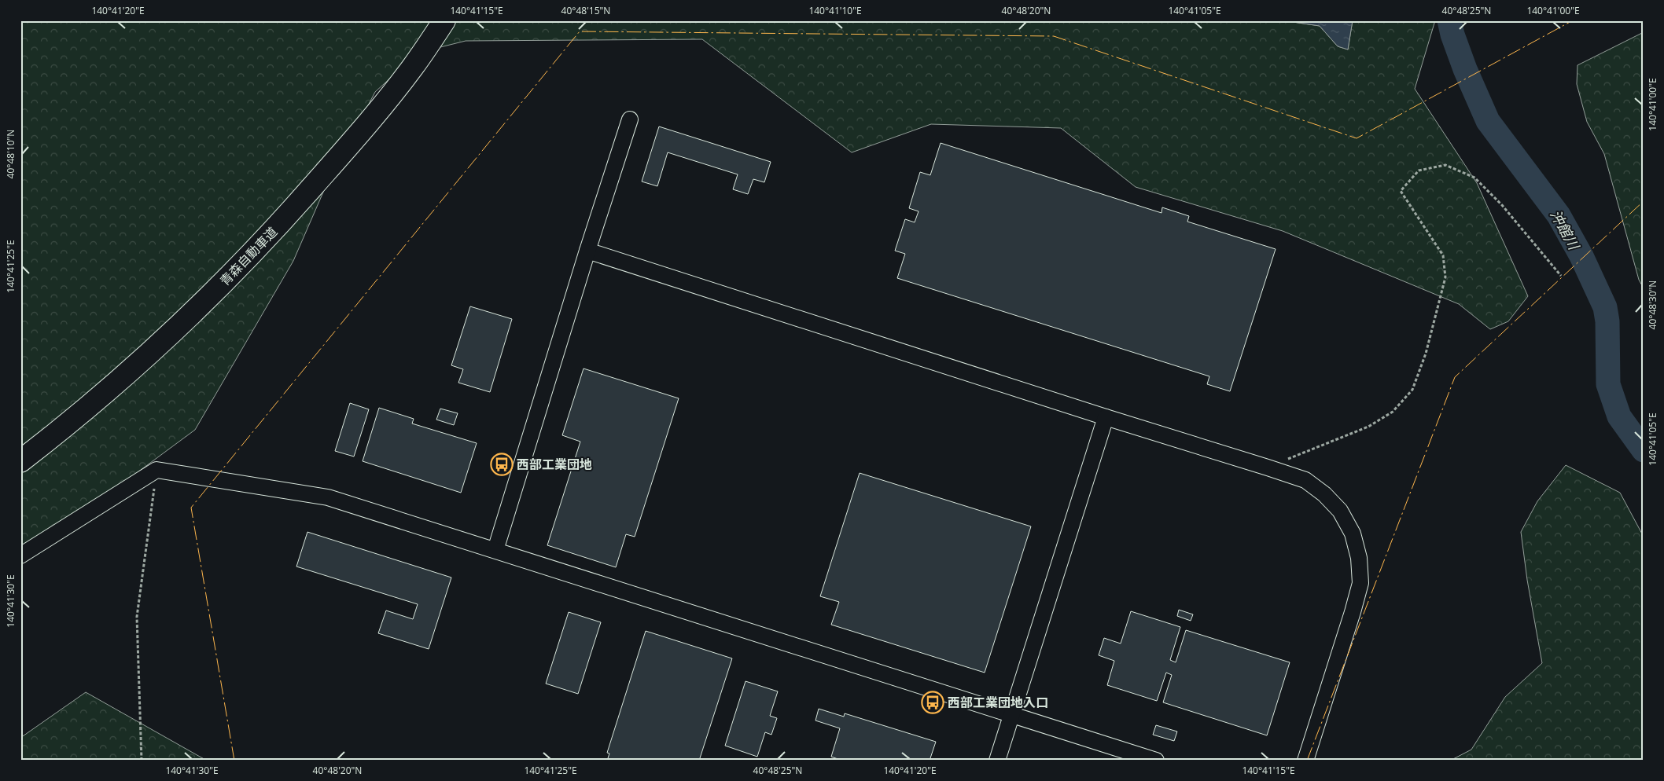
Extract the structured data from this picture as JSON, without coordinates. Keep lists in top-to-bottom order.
{
  "streets": {
    "highway": ["青森自動車道"]
  },
  "water": ["沖館川"],
  "places": {
    "bus stop": ["西部工業団地", "西部工業団地入口"]
  },
  "coordinates": [
    "140°41'20\"E",
    "140°41'15\"E",
    "40°48'15\"N",
    "140°41'10\"E",
    "40°48'20\"N",
    "140°41'05\"E",
    "40°48'25\"N",
    "140°41'00\"E",
    "40°48'10\"N",
    "140°41'25\"E",
    "40°48'30\"N",
    "140°41'30\"E"
  ]
}
